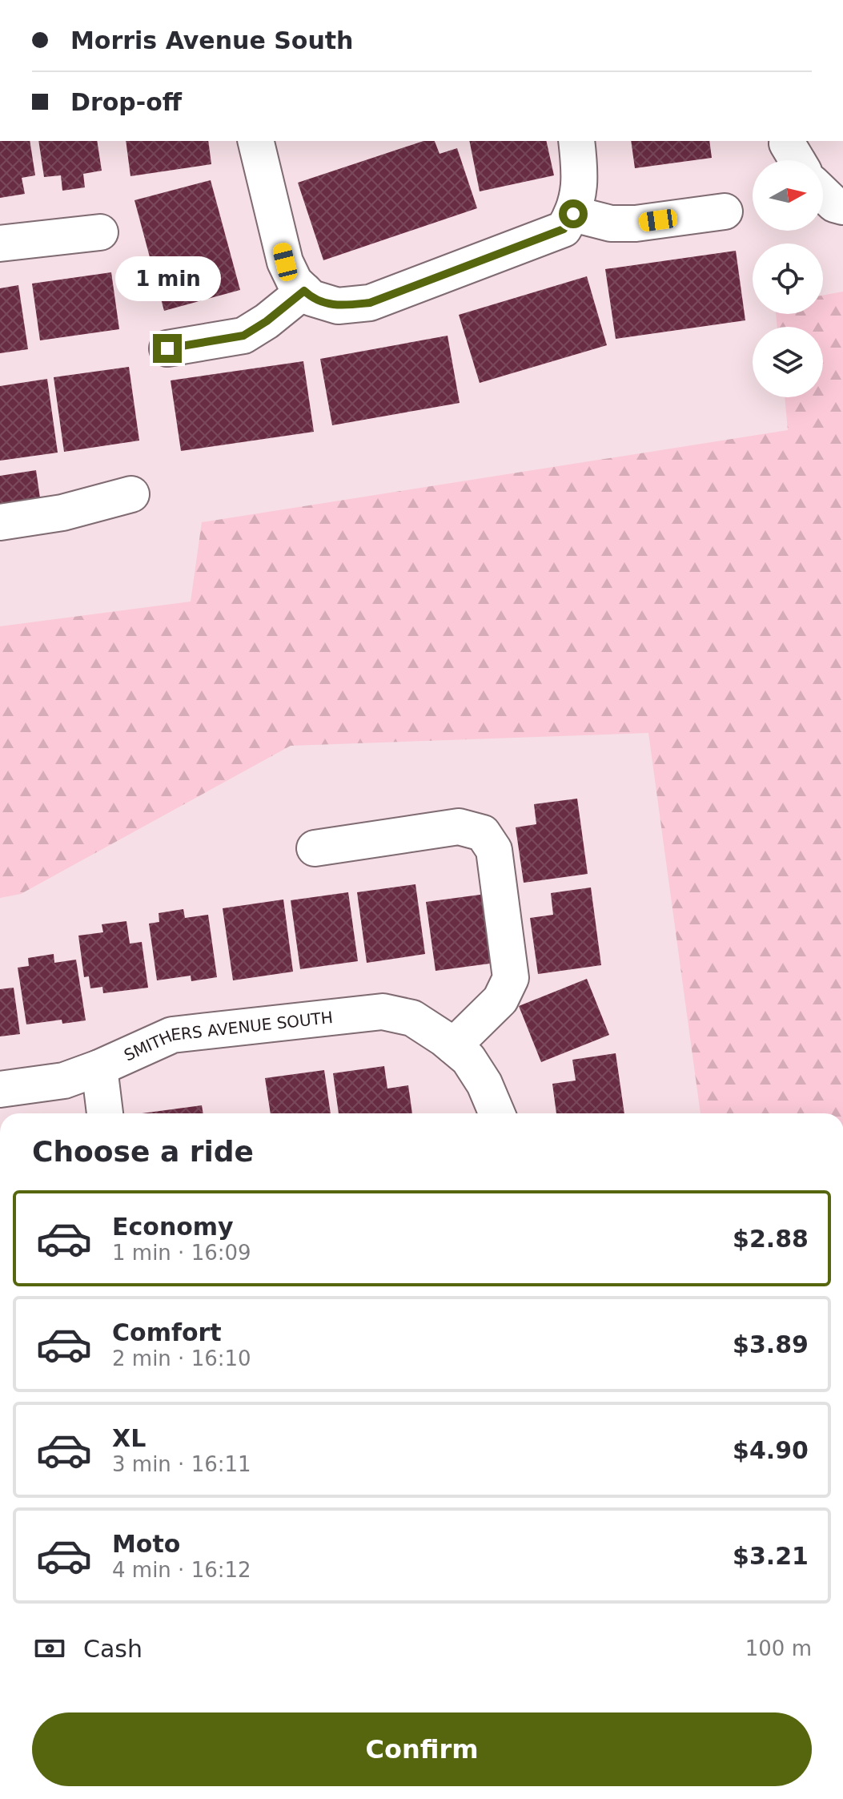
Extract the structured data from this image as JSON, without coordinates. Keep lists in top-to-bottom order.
{
  "streets": {
    "street": ["SMITHERS AVENUE SOUTH"]
  },
  "north": "right",
  "page": {
    "banner": ["Morris Avenue South", "Drop-off"],
    "bubble": "1 min",
    "heading": "Choose a ride",
    "list": [
      {
        "name": "Economy",
        "note": "1 min · 16:09",
        "value": "$2.88"
      },
      {
        "name": "Comfort",
        "note": "2 min · 16:10",
        "value": "$3.89"
      },
      {
        "name": "XL",
        "note": "3 min · 16:11",
        "value": "$4.90"
      },
      {
        "name": "Moto",
        "note": "4 min · 16:12",
        "value": "$3.21"
      }
    ],
    "pay": ["Cash", "100 m"],
    "buttons": "Confirm"
  }
}
